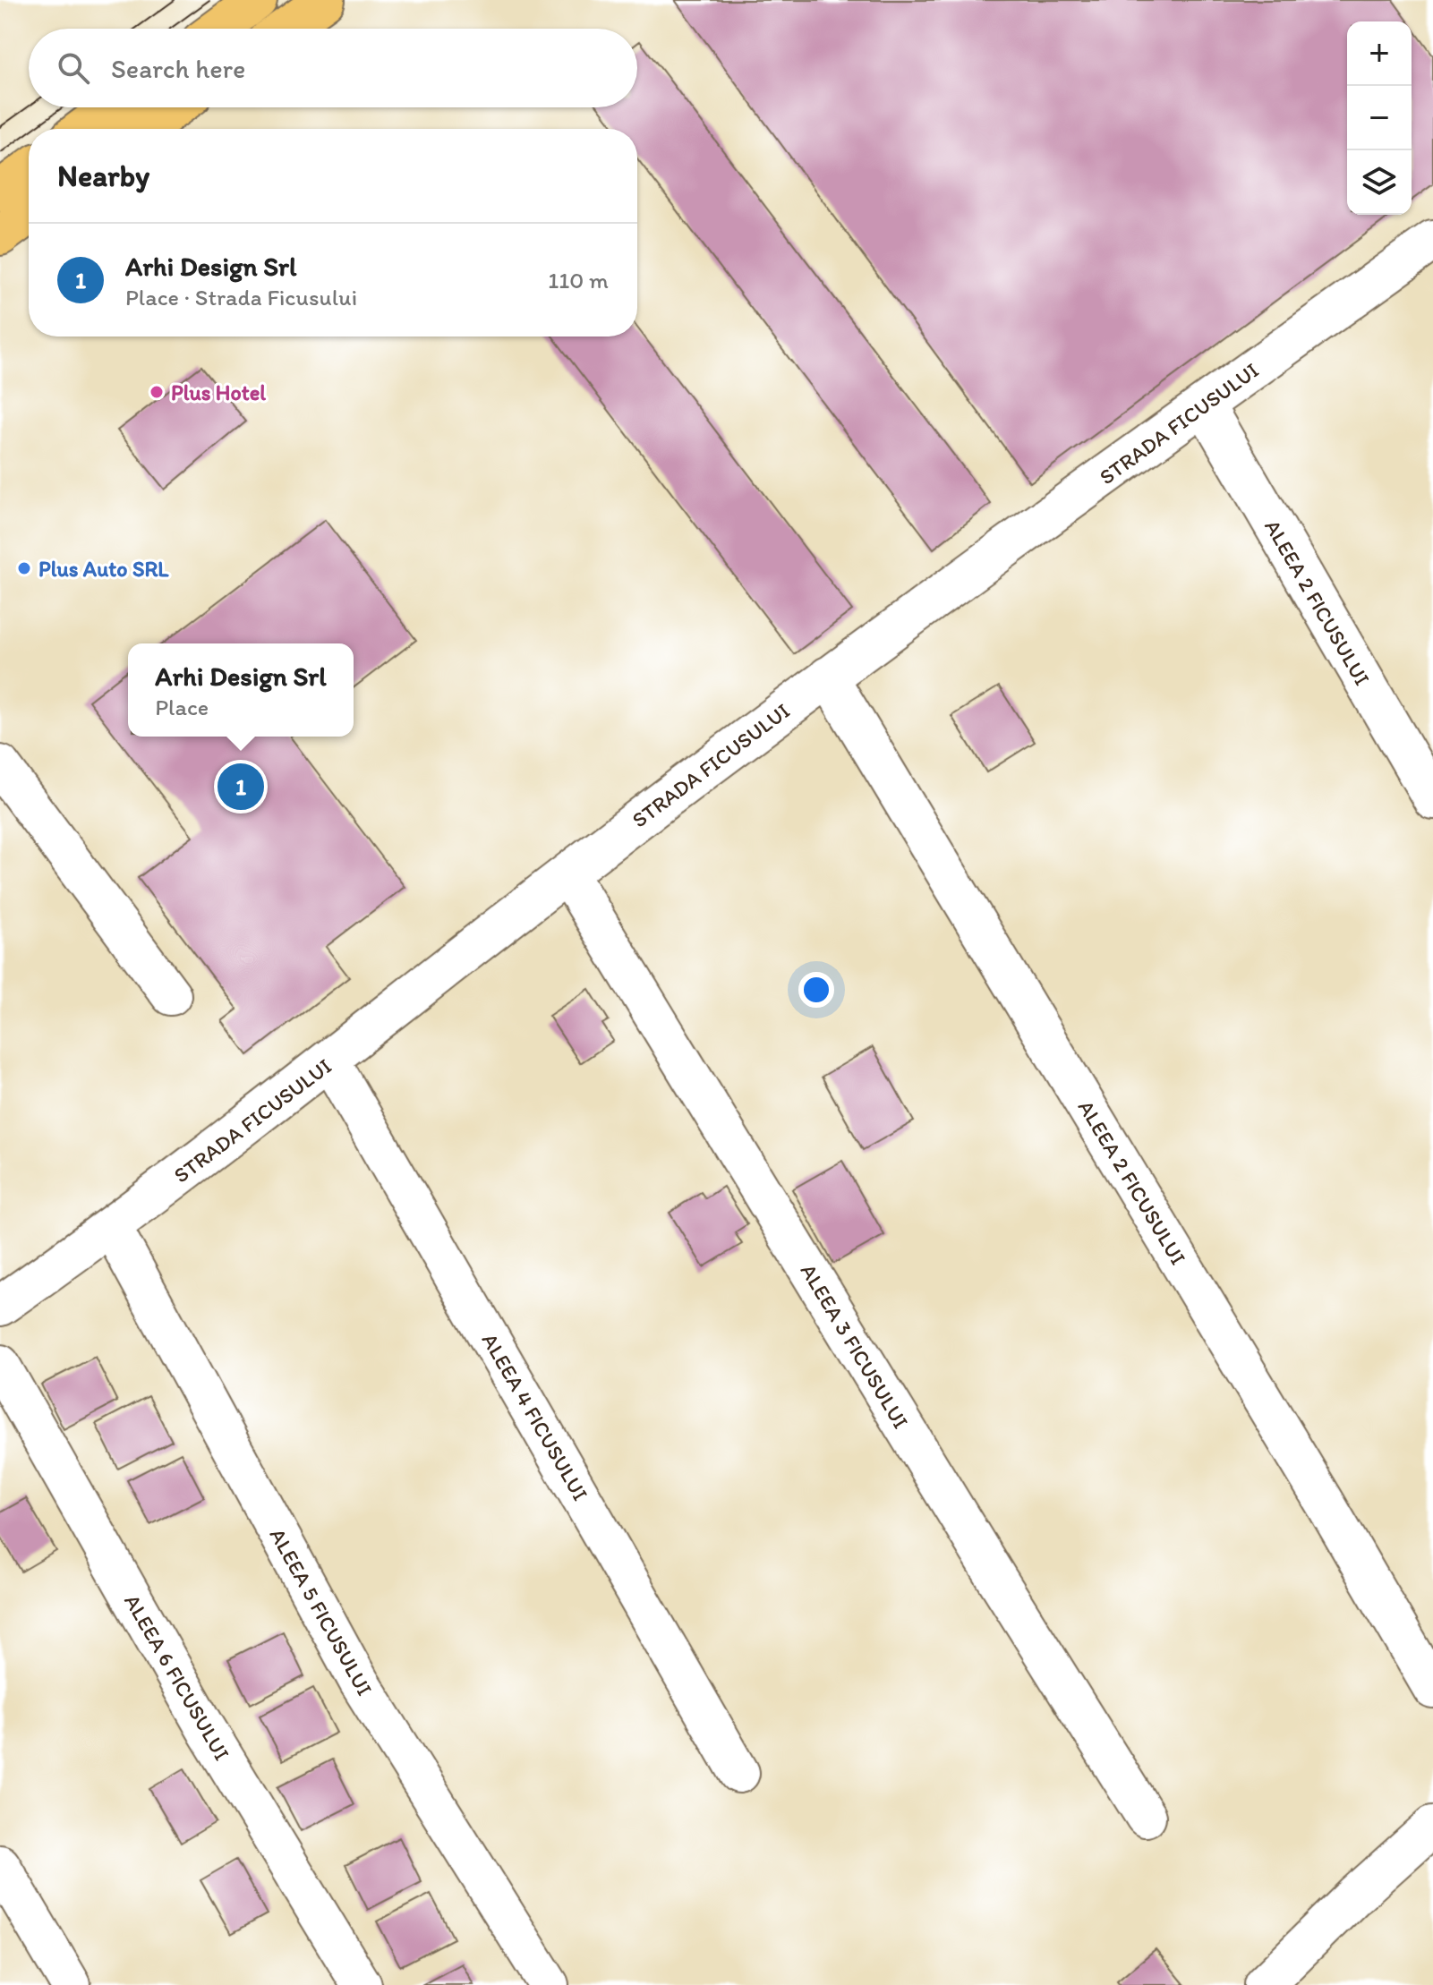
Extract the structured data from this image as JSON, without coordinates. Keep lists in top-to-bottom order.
{
  "streets": {
    "street": [
      "STRADA FICUSULUI",
      "ALEEA 2 FICUSULUI",
      "ALEEA 3 FICUSULUI",
      "ALEEA 4 FICUSULUI",
      "ALEEA 5 FICUSULUI",
      "ALEEA 6 FICUSULUI"
    ]
  },
  "crossings": [
    ["STRADA FICUSULUI", "ALEEA 2 FICUSULUI"],
    ["STRADA FICUSULUI", "ALEEA 3 FICUSULUI"],
    ["STRADA FICUSULUI", "ALEEA 4 FICUSULUI"],
    ["STRADA FICUSULUI", "ALEEA 5 FICUSULUI"]
  ],
  "places": ["Plus Hotel", "Plus Auto SRL"],
  "page": {
    "map_buttons": ["+", "−"],
    "search": "Search here",
    "heading": "Nearby",
    "list": [
      {
        "mark": "1",
        "name": "Arhi Design Srl",
        "note": "Place · Strada Ficusului",
        "value": "110 m"
      }
    ],
    "popup": ["Arhi Design Srl", "Place"],
    "pins": "1"
  }
}
